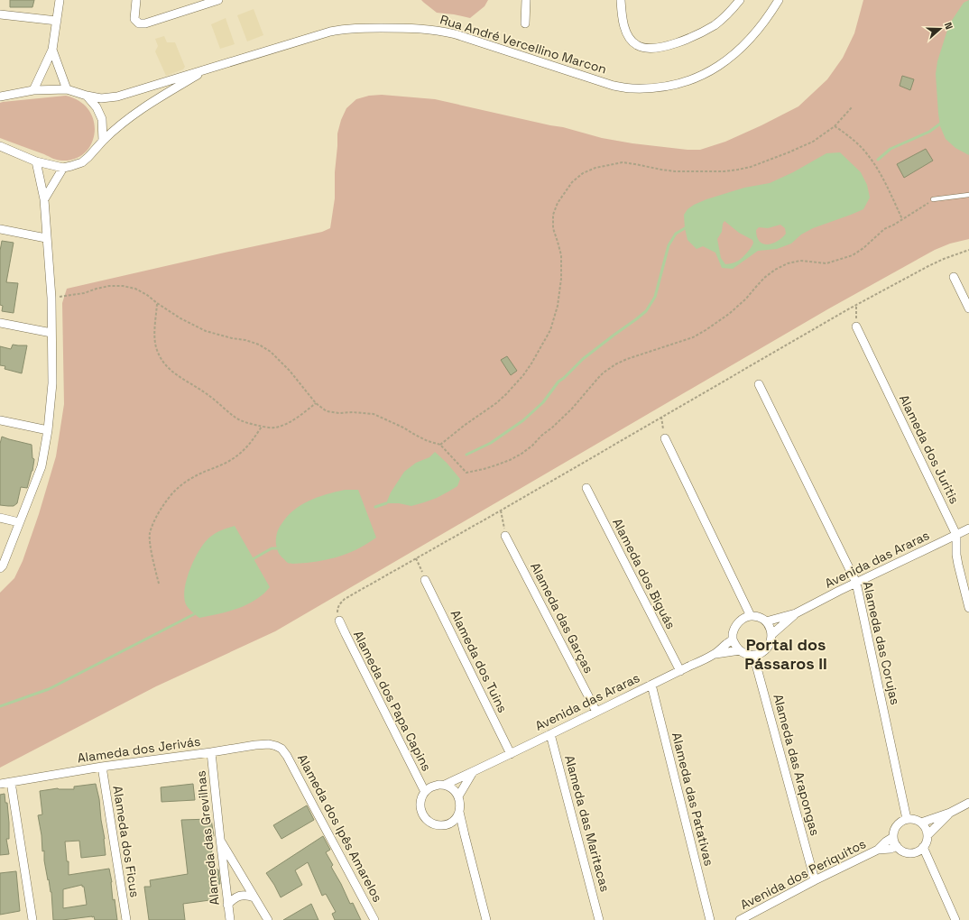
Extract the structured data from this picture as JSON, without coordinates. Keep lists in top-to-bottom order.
{
  "streets": {
    "street": [
      "Rua André Vercellino Marcon",
      "Alameda dos Juritis",
      "Avenida das Araras",
      "Alameda dos Biguás",
      "Alameda das Garças",
      "Alameda das Corujas",
      "Alameda dos Tuins",
      "Alameda dos Papa Capins",
      "Alameda dos Jerivás",
      "Alameda das Arapongas",
      "Alameda das Patativas",
      "Alameda das Maritacas",
      "Alameda dos Ipês Amarelos",
      "Alameda das Grevilhas",
      "Alameda dos Ficus",
      "Avenida dos Periquitos"
    ]
  },
  "crossings": [
    ["Alameda dos Juritis", "Avenida das Araras"],
    ["Avenida das Araras", "Alameda dos Biguás"],
    ["Avenida das Araras", "Alameda das Garças"],
    ["Avenida das Araras", "Alameda das Corujas"],
    ["Avenida das Araras", "Alameda dos Tuins"],
    ["Avenida das Araras", "Alameda dos Papa Capins"],
    ["Avenida das Araras", "Alameda das Patativas"],
    ["Avenida das Araras", "Alameda das Maritacas"],
    ["Alameda dos Jerivás", "Alameda dos Ipês Amarelos"],
    ["Alameda dos Jerivás", "Alameda das Grevilhas"],
    ["Alameda dos Jerivás", "Alameda dos Ficus"],
    ["Alameda das Arapongas", "Avenida dos Periquitos"]
  ],
  "districts": ["Portal dos Pássaros II"],
  "north": "right"
}
